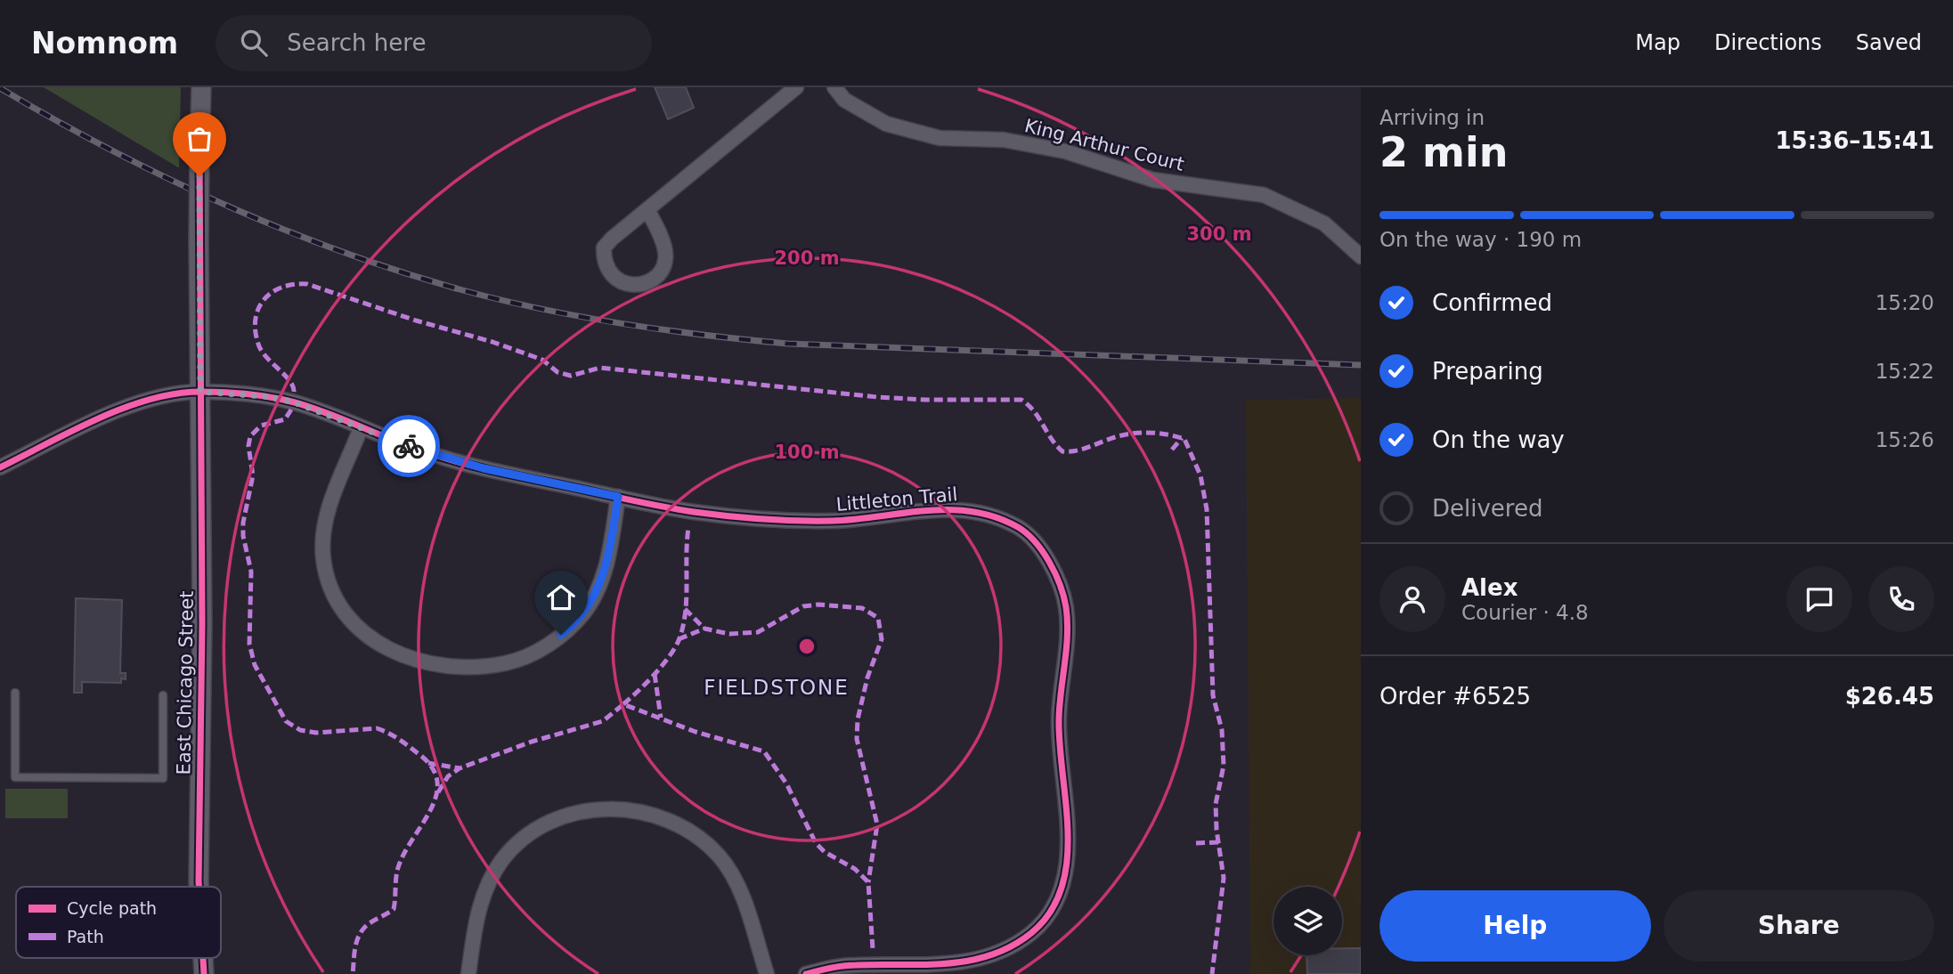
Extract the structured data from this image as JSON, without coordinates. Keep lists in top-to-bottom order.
{
  "streets": {
    "main road": ["East Chicago Street"],
    "street": ["King Arthur Court", "Littleton Trail"]
  },
  "crossings": [
    ["Littleton Trail", "East Chicago Street"]
  ],
  "districts": ["FIELDSTONE"],
  "legend": ["Cycle path", "Path"],
  "page": {
    "header": "Nomnom",
    "search": "Search here",
    "nav": ["Map", "Directions", "Saved"],
    "heading": ["2 min", "Arriving in", "15:36–15:41"],
    "panel": [
      "Alex",
      "Courier · 4.8",
      "Order #6525",
      "$26.45"
    ],
    "bar": "On the way · 190 m",
    "list": [
      ["Confirmed", "15:20"],
      ["Preparing", "15:22"],
      ["On the way", "15:26"],
      "Delivered"
    ],
    "buttons": ["Help", "Share"]
  },
  "rings": ["300 m", "200 m", "100 m"]
}
